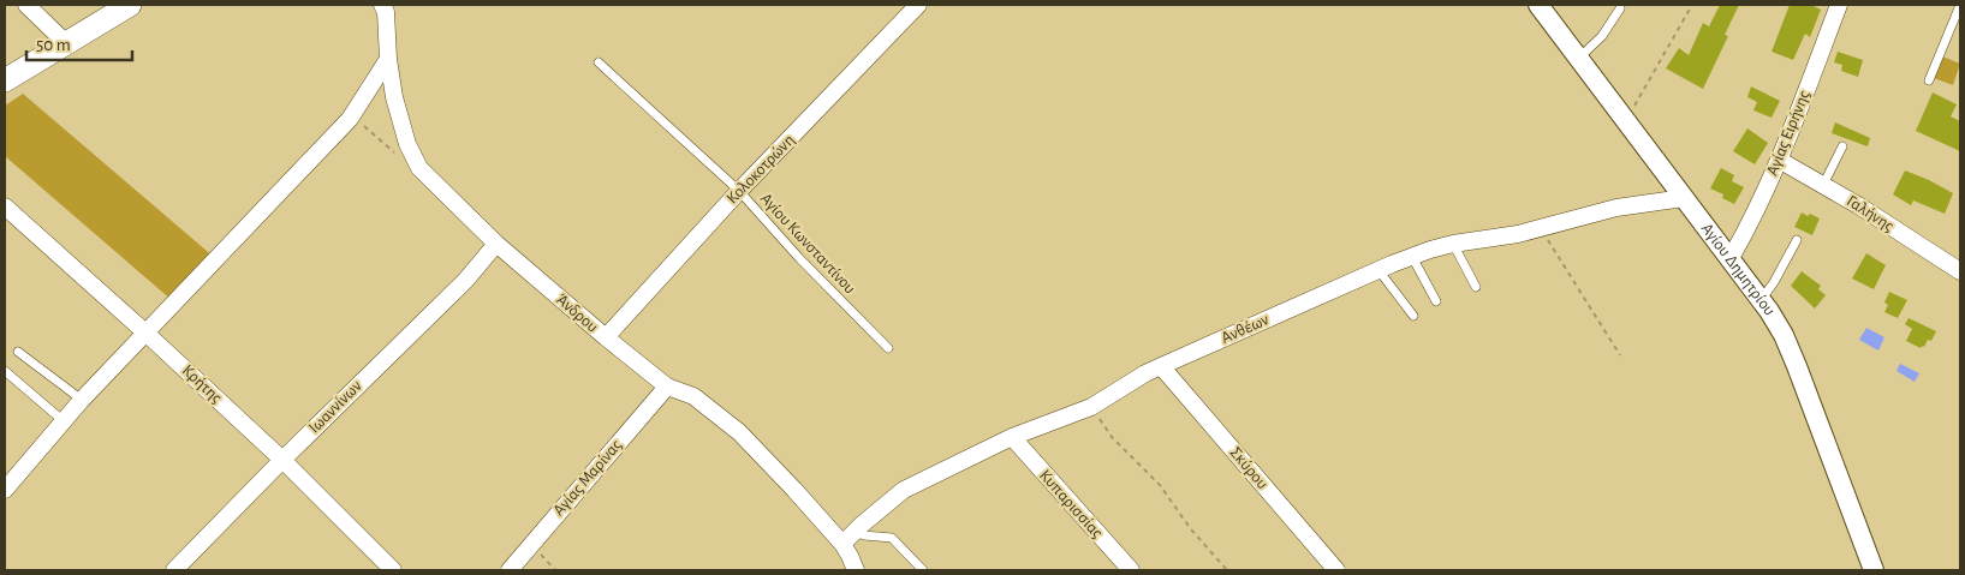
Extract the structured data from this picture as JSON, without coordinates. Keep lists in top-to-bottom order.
{
  "streets": {
    "street": [
      "Αγίας Ειρήνης",
      "Κολοκοτρώνη",
      "Γαλήνης",
      "Αγίου Δημητρίου",
      "Άνδρου",
      "Ανθέων",
      "Κρήτης",
      "Ιωαννίνων",
      "Σκύρου",
      "Αγίας Μαρίνας",
      "Κυπαρισσίας"
    ],
    "lane": ["Αγίου Κωνσταντίνου"]
  },
  "crossings": [
    ["Αγίας Ειρήνης", "Γαλήνης"],
    ["Αγίας Ειρήνης", "Αγίου Δημητρίου"],
    ["Κολοκοτρώνη", "Αγίου Κωνσταντίνου"],
    ["Κολοκοτρώνη", "Άνδρου"],
    ["Αγίου Δημητρίου", "Ανθέων"],
    ["Άνδρου", "Ανθέων"],
    ["Άνδρου", "Ιωαννίνων"],
    ["Άνδρου", "Αγίας Μαρίνας"],
    ["Ανθέων", "Σκύρου"],
    ["Ανθέων", "Κυπαρισσίας"],
    ["Κρήτης", "Ιωαννίνων"]
  ],
  "scale_bar": "50 m"
}
